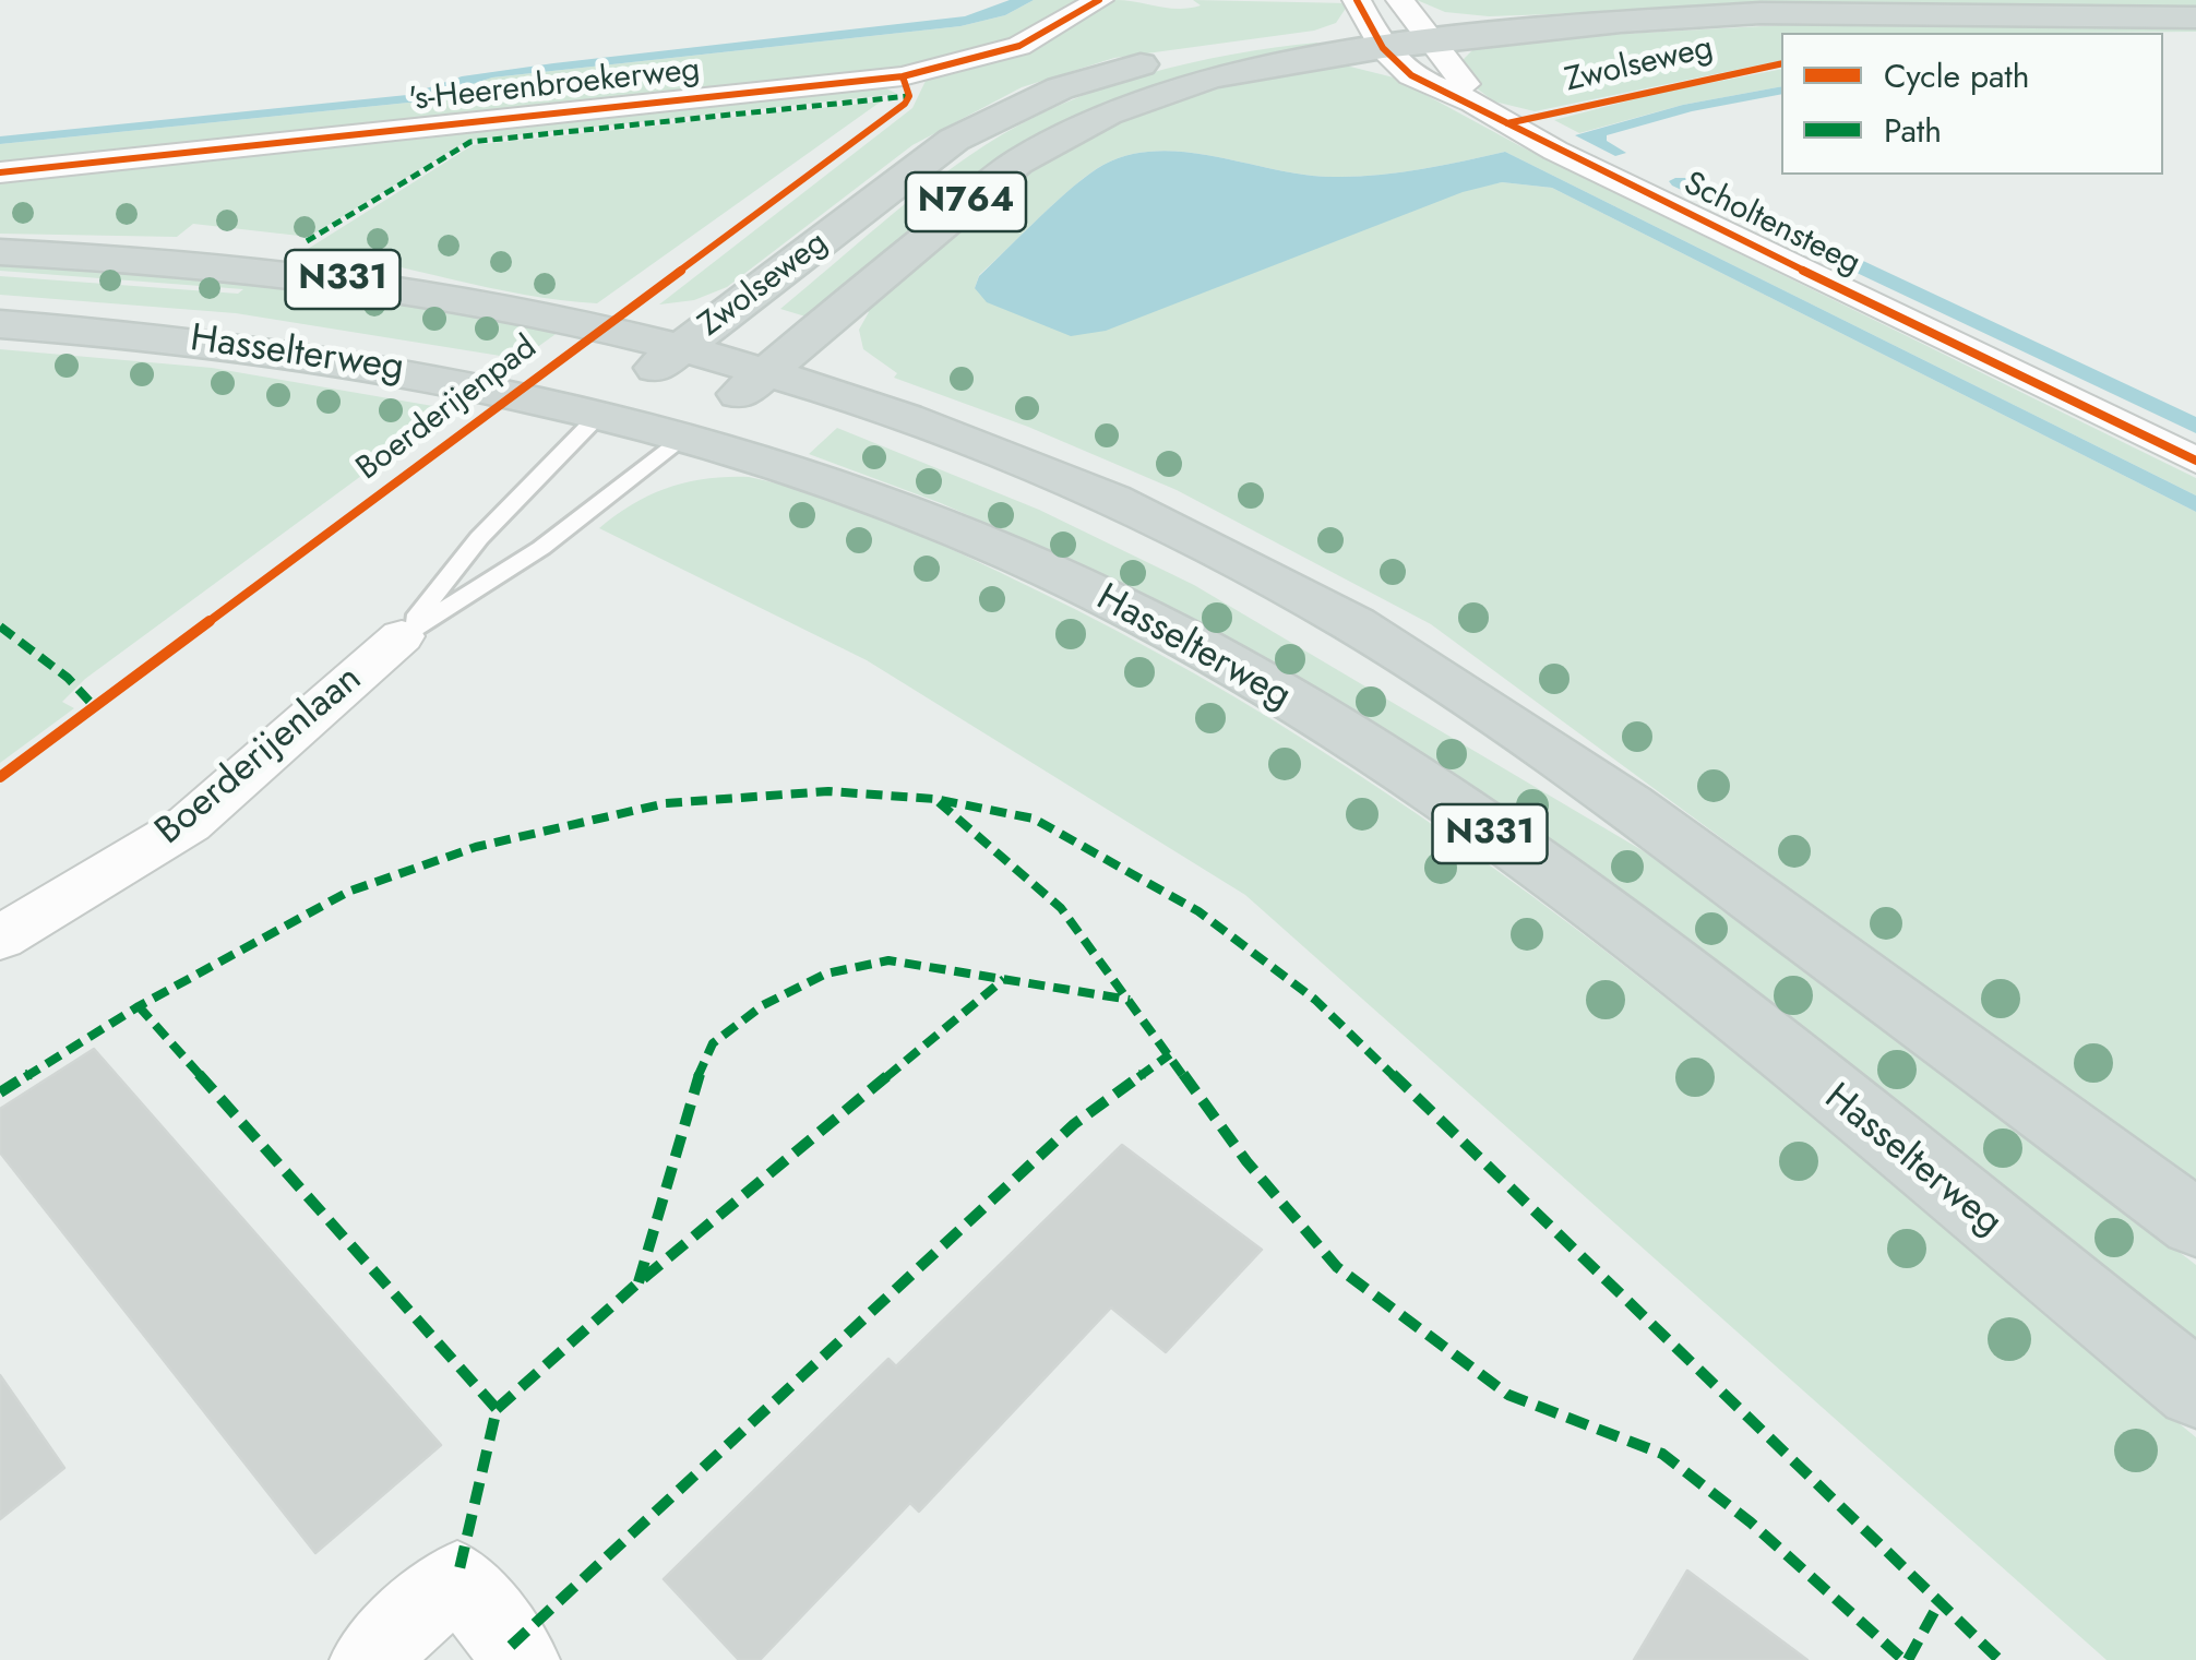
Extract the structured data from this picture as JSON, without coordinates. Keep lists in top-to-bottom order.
{
  "streets": {
    "main road": [
      "Zwolseweg",
      "N764",
      "N331",
      "Hasselterweg"
    ],
    "street": ["'s-Heerenbroekerweg", "Scholtensteeg", "Boerderijenlaan"],
    "cycle path": ["Boerderijenpad"]
  },
  "crossings": [
    ["Zwolseweg", "Scholtensteeg"],
    ["Zwolseweg", "Hasselterweg"],
    ["Zwolseweg", "Boerderijenlaan"],
    ["Hasselterweg", "Boerderijenlaan"]
  ],
  "legend": ["Cycle path", "Path"]
}
